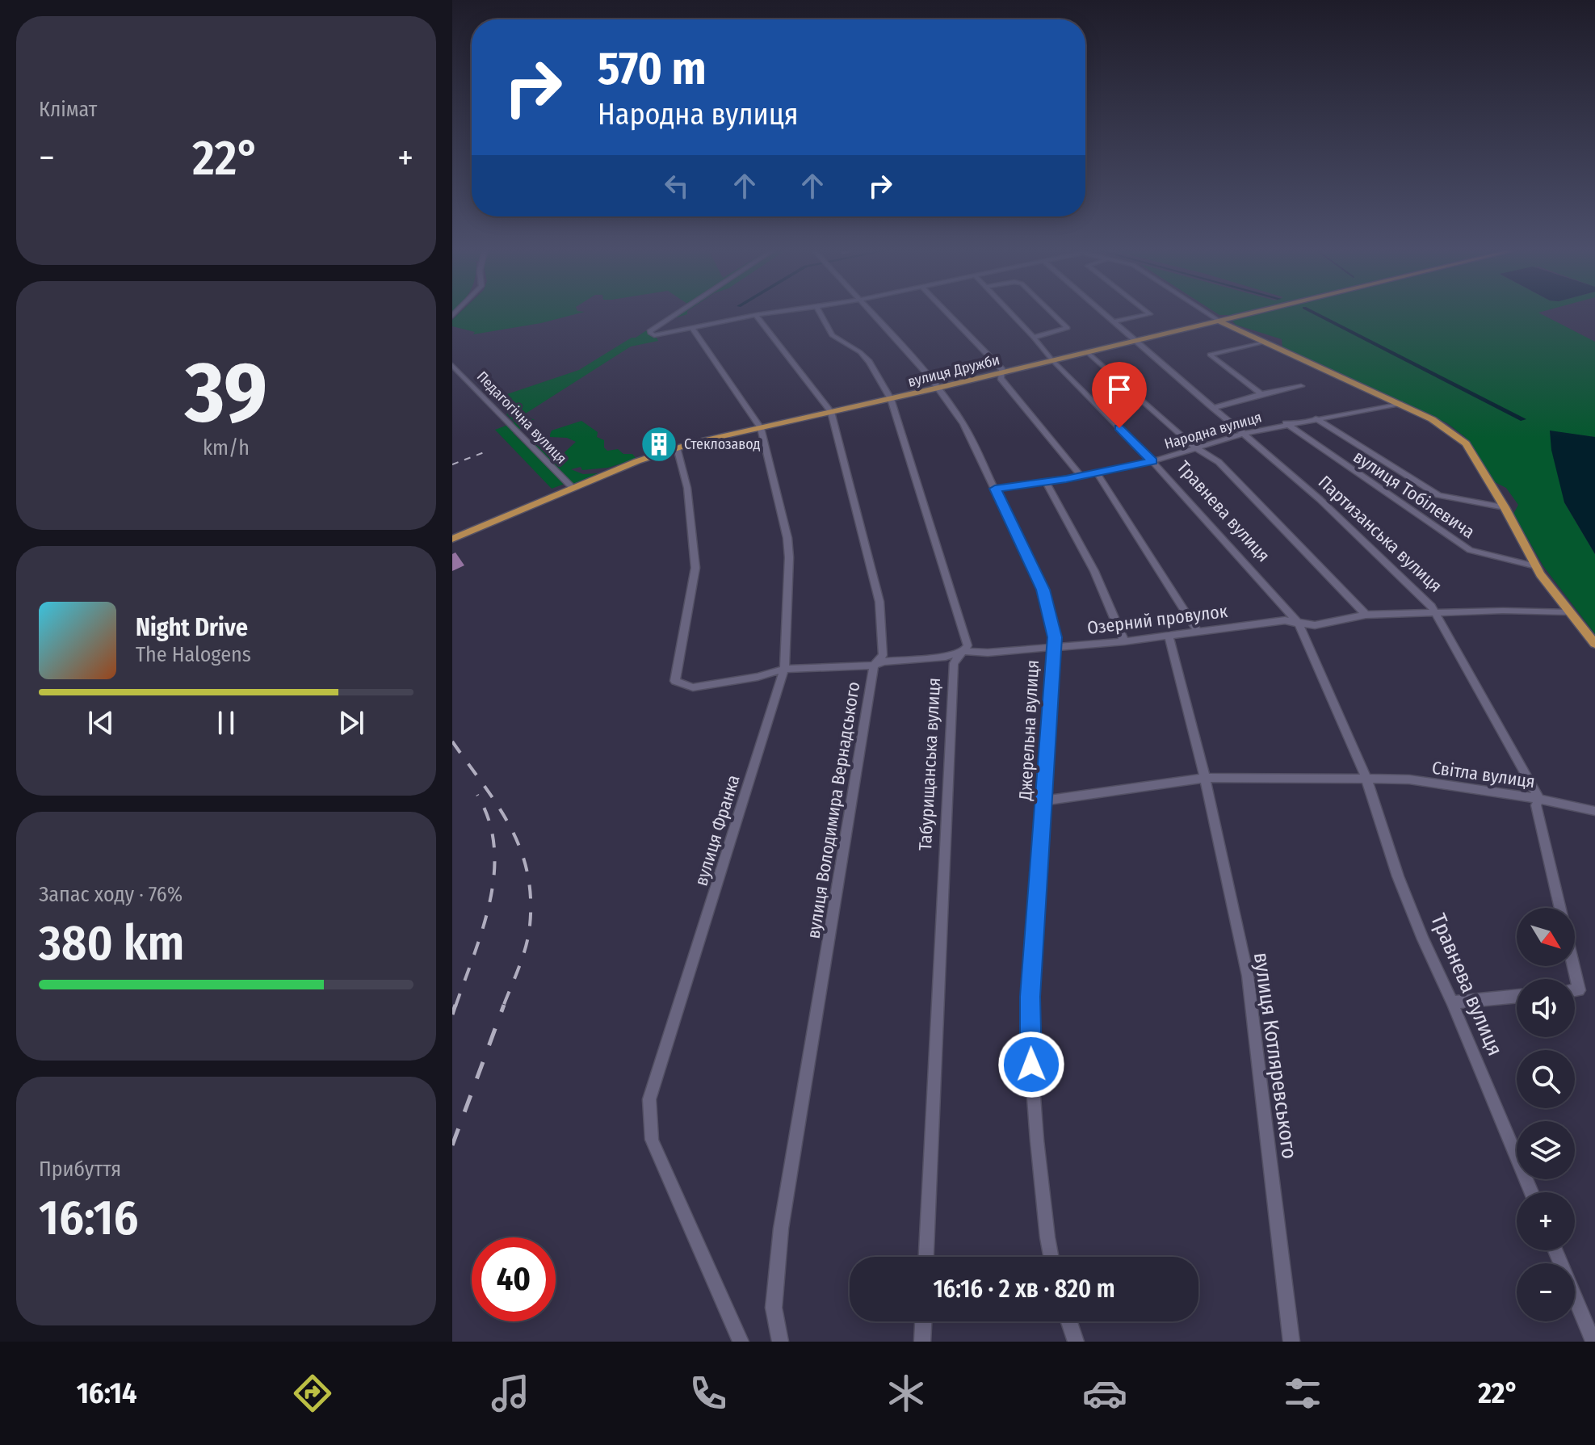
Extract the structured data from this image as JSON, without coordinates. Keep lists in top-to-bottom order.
{
  "streets": {
    "main road": ["вулиця Дружби"],
    "street": [
      "Педагогічна вулиця",
      "Народна вулиця",
      "вулиця Тобілевича",
      "Травнева вулиця",
      "Партизанська вулиця",
      "Озерний провулок",
      "Джерельна вулиця",
      "Табурищанська вулиця",
      "Світла вулиця",
      "вулиця Володимира Вернадського",
      "вулиця Франка",
      "вулиця Котляревського"
    ]
  },
  "crossings": [
    ["вулиця Дружби", "Педагогічна вулиця"],
    ["вулиця Дружби", "Травнева вулиця"],
    ["вулиця Дружби", "Партизанська вулиця"],
    ["вулиця Дружби", "Озерний провулок"],
    ["вулиця Дружби", "Джерельна вулиця"],
    ["вулиця Дружби", "Табурищанська вулиця"],
    ["вулиця Дружби", "вулиця Володимира Вернадського"],
    ["вулиця Дружби", "вулиця Франка"],
    ["Народна вулиця", "вулиця Тобілевича"],
    ["Народна вулиця", "Травнева вулиця"],
    ["Народна вулиця", "Партизанська вулиця"],
    ["Народна вулиця", "Джерельна вулиця"],
    ["Травнева вулиця", "Озерний провулок"],
    ["Травнева вулиця", "Світла вулиця"],
    ["Партизанська вулиця", "Озерний провулок"],
    ["Партизанська вулиця", "Світла вулиця"],
    ["Озерний провулок", "Джерельна вулиця"],
    ["Озерний провулок", "Табурищанська вулиця"],
    ["Озерний провулок", "вулиця Володимира Вернадського"],
    ["Озерний провулок", "вулиця Франка"],
    ["Озерний провулок", "вулиця Котляревського"]
  ],
  "places": {
    "building": ["Стеклозавод"]
  },
  "north": "bottom right",
  "page": {
    "tile": [
      "Клімат",
      ["39", "km/h"],
      ["Запас ходу · 76%", "380 km"],
      ["Прибуття", "16:16"]
    ],
    "turn": ["570 m", "Народна вулиця"],
    "heat": ["−", "22°", "+"],
    "song": ["Night Drive", "The Halogens"],
    "map_buttons": ["+", "−"],
    "limit": "40",
    "trip": "16:16 · 2 хв · 820 m",
    "tabs": ["16:14", "22°"]
  }
}
